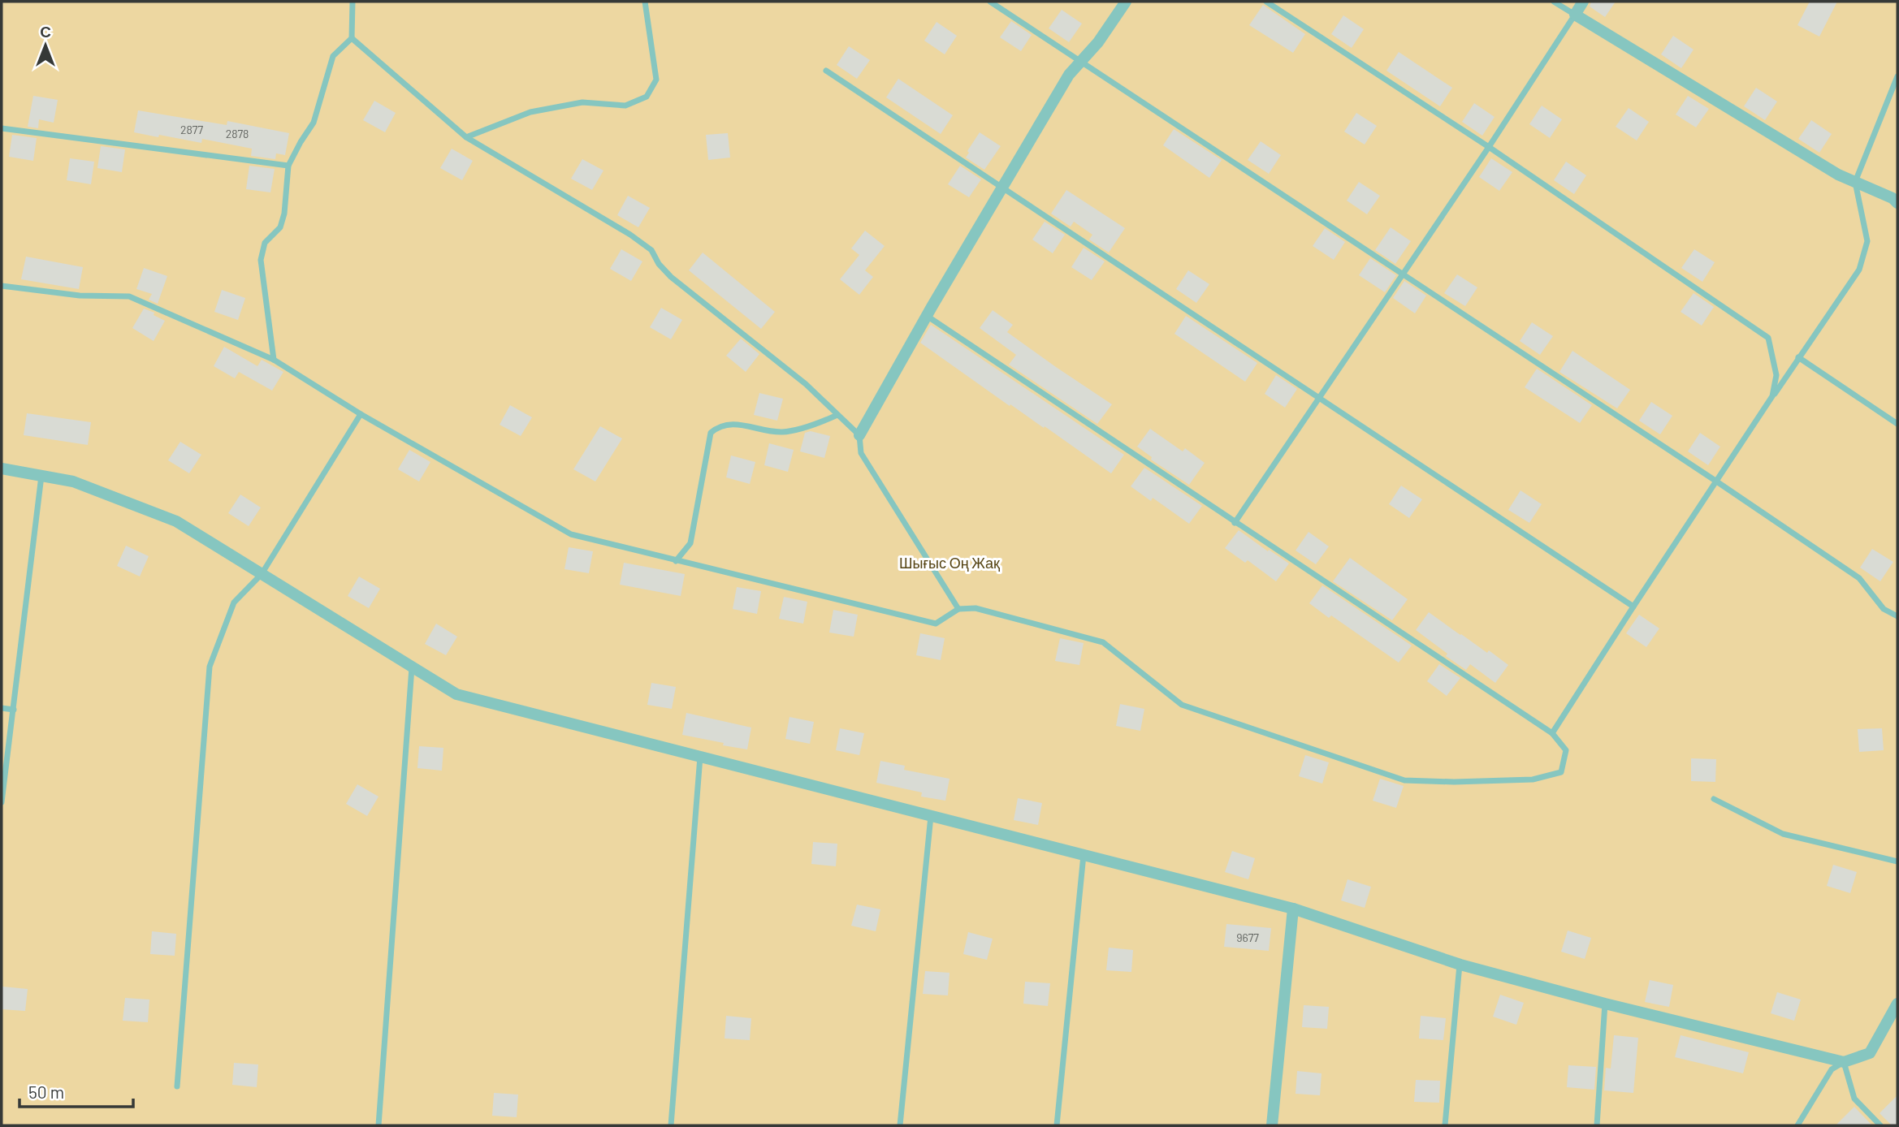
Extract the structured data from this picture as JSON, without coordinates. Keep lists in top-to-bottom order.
{
  "parks": ["Шығыс Оң Жақ"],
  "house_numbers": ["2877", "2878", "9677"],
  "scale_bar": "50 m",
  "north": "top"
}
